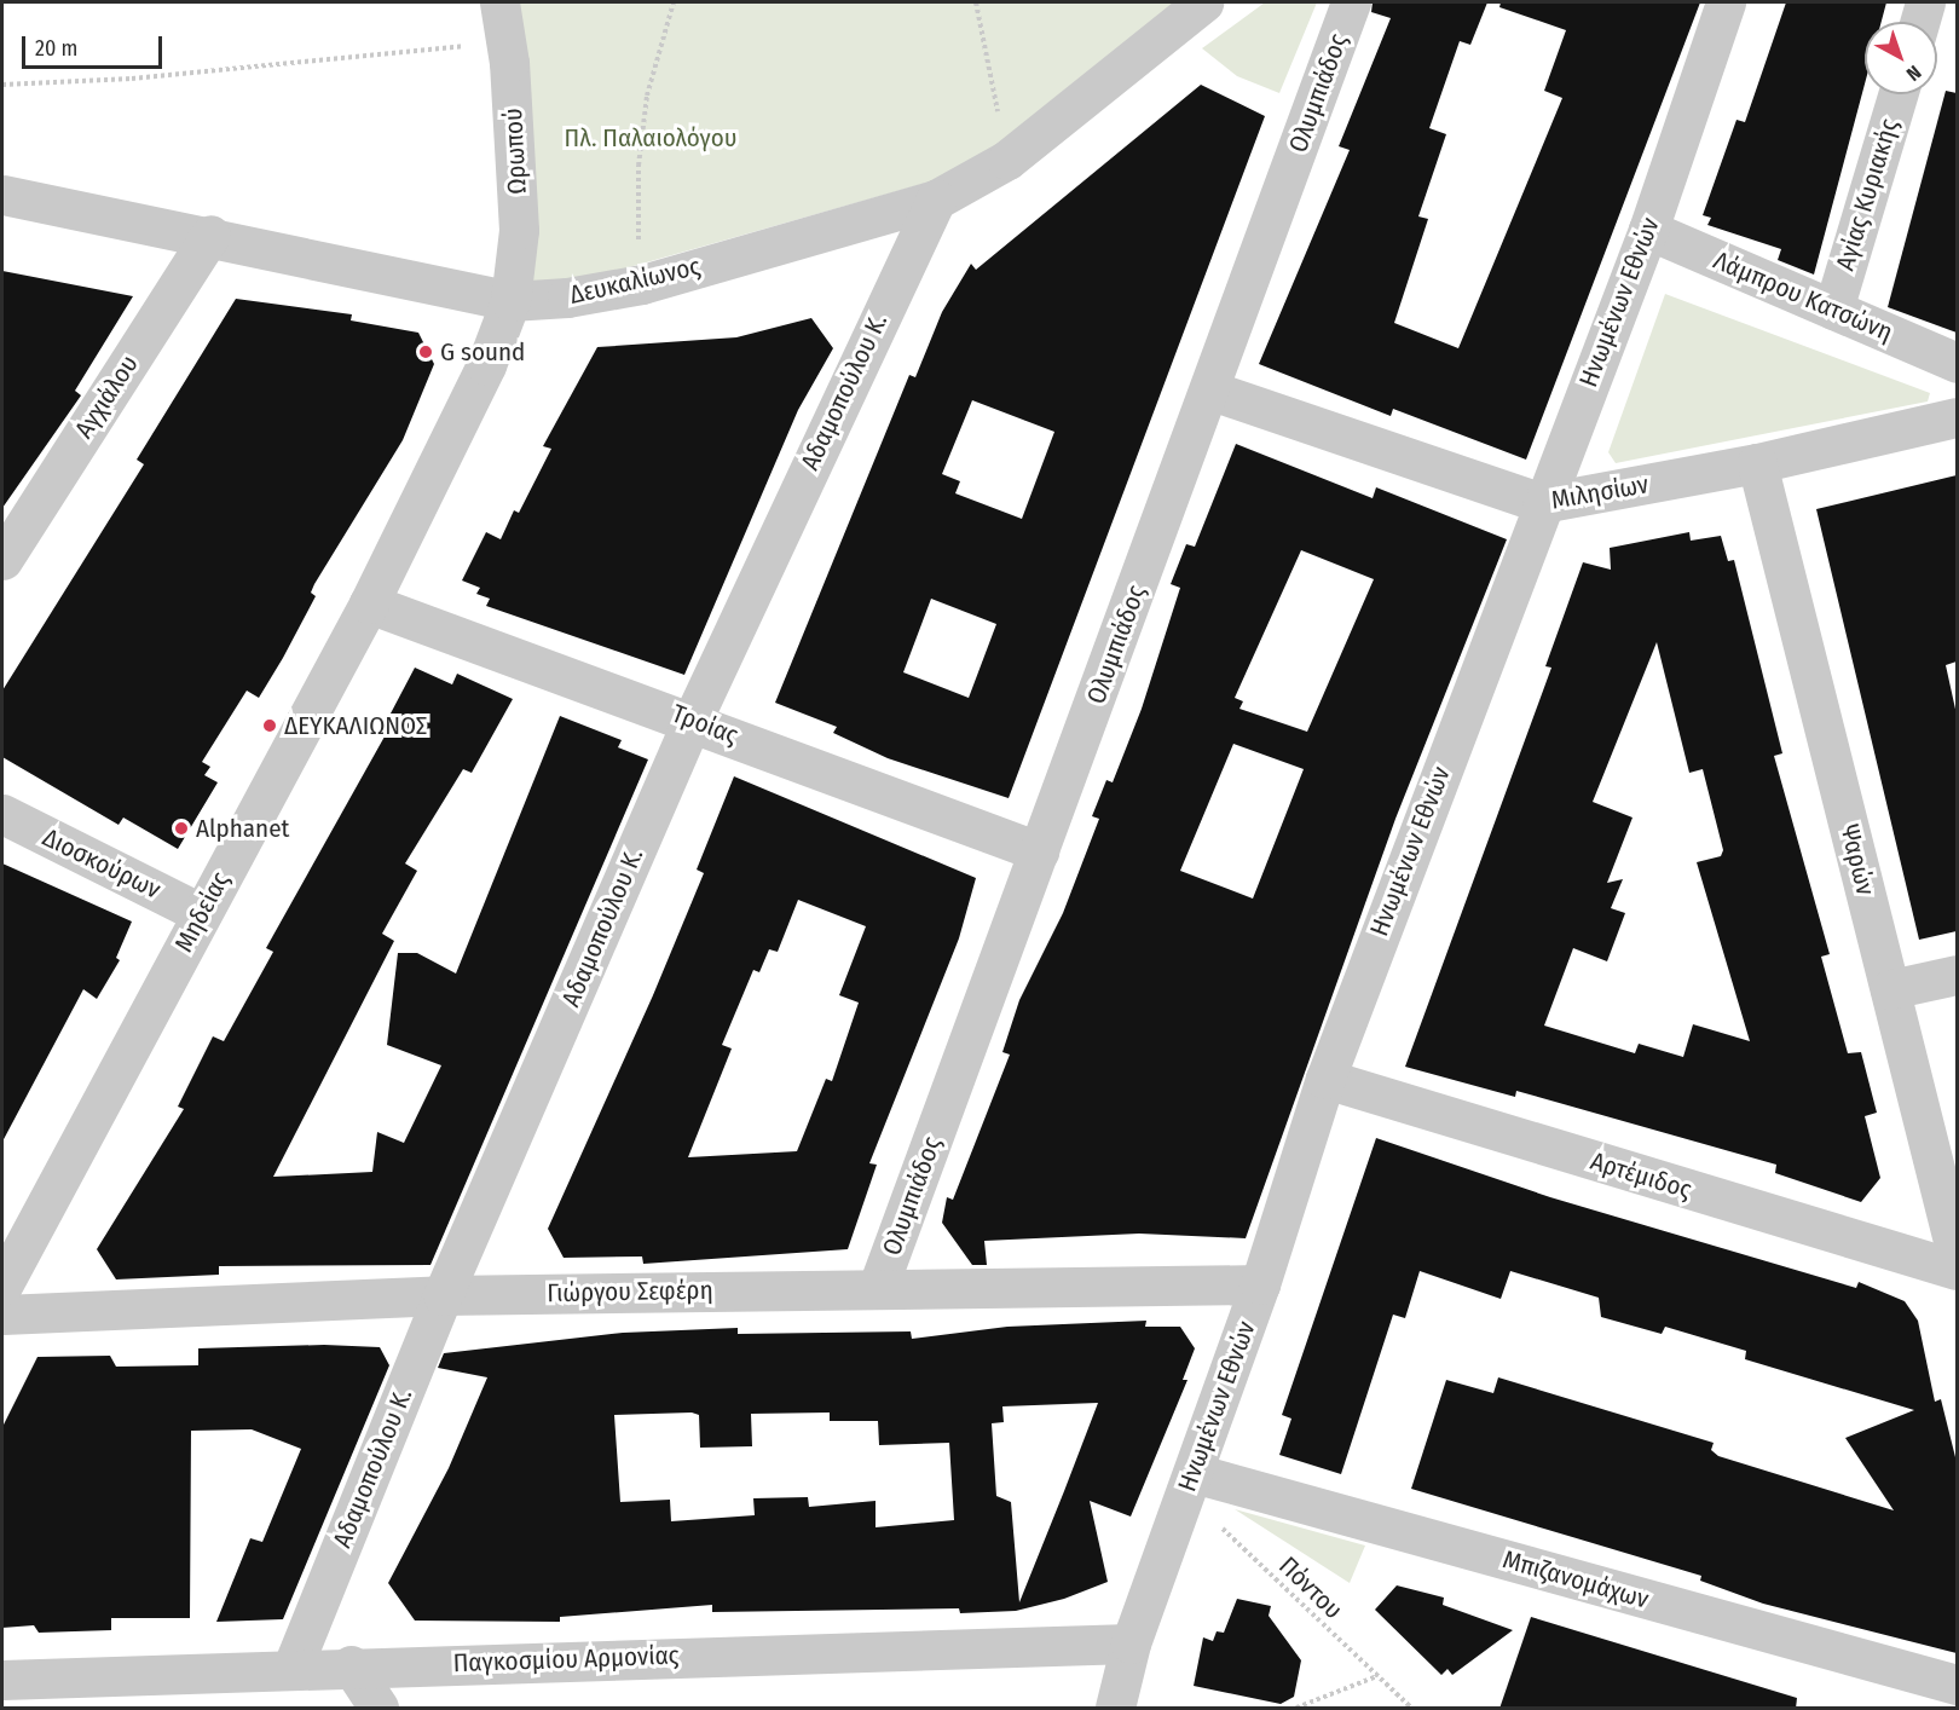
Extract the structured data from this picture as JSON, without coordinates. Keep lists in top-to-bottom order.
{
  "streets": {
    "street": [
      "Ολυμπιάδος",
      "Ωρωπού",
      "Αγίας Κυριακής",
      "Δευκαλίωνος",
      "Λάμπρου Κατσώνη",
      "Ηνωμένων Εθνών",
      "Αδαμοπούλου Κ.",
      "Αγχιάλου",
      "Μιλησίων",
      "Τροίας",
      "Ψαρών",
      "Διοσκούρων",
      "Μηδείας",
      "Αρτέμιδος",
      "Γιώργου Σεφέρη",
      "Μπιζανομάχων",
      "Παγκοσμίου Αρμονίας"
    ],
    "path": ["Πόντου"]
  },
  "crossings": [
    ["Ολυμπιάδος", "Μιλησίων"],
    ["Ολυμπιάδος", "Τροίας"],
    ["Ολυμπιάδος", "Γιώργου Σεφέρη"],
    ["Ωρωπού", "Δευκαλίωνος"],
    ["Ωρωπού", "Μηδείας"],
    ["Αγίας Κυριακής", "Λάμπρου Κατσώνη"],
    ["Δευκαλίωνος", "Αδαμοπούλου Κ."],
    ["Δευκαλίωνος", "Αγχιάλου"],
    ["Δευκαλίωνος", "Μηδείας"],
    ["Λάμπρου Κατσώνη", "Ηνωμένων Εθνών"],
    ["Ηνωμένων Εθνών", "Μιλησίων"],
    ["Ηνωμένων Εθνών", "Αρτέμιδος"],
    ["Ηνωμένων Εθνών", "Γιώργου Σεφέρη"],
    ["Ηνωμένων Εθνών", "Μπιζανομάχων"],
    ["Ηνωμένων Εθνών", "Πόντου"],
    ["Ηνωμένων Εθνών", "Παγκοσμίου Αρμονίας"],
    ["Αδαμοπούλου Κ.", "Τροίας"],
    ["Αδαμοπούλου Κ.", "Γιώργου Σεφέρη"],
    ["Αδαμοπούλου Κ.", "Παγκοσμίου Αρμονίας"],
    ["Μιλησίων", "Ψαρών"],
    ["Τροίας", "Μηδείας"],
    ["Διοσκούρων", "Μηδείας"],
    ["Μπιζανομάχων", "Πόντου"]
  ],
  "parks": ["Πλ. Παλαιολόγου"],
  "places": ["G sound", "ΔΕΥΚΑΛΙΩΝΟΣ", "Alphanet"],
  "scale_bar": "20 m",
  "north": "bottom right"
}
